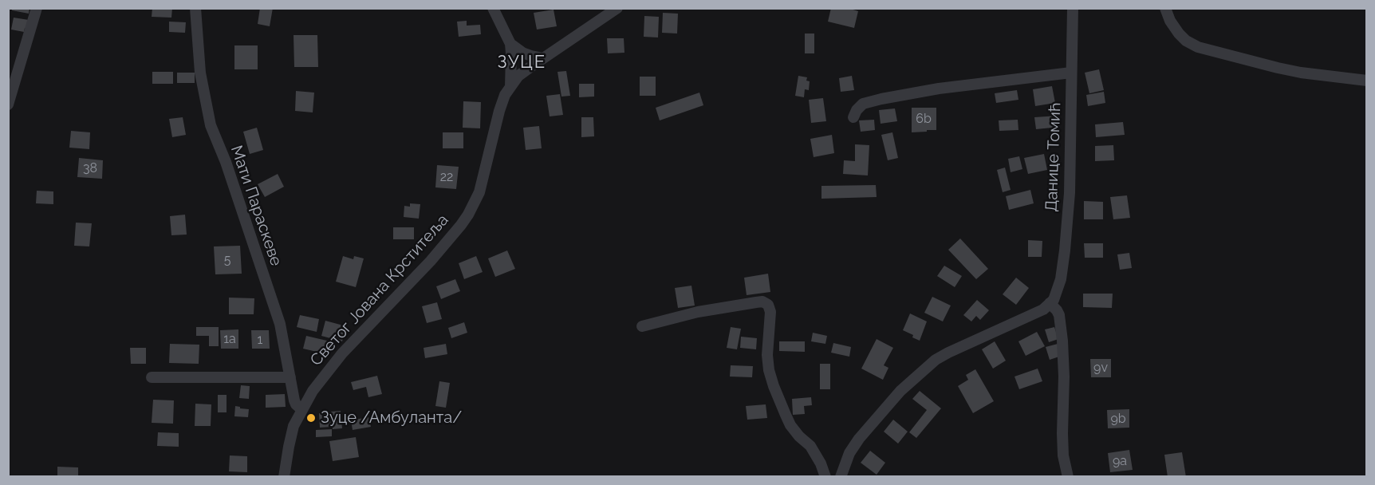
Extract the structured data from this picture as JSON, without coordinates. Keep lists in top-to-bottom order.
{
  "streets": {
    "street": ["Данице Томић", "Мати Параскеве", "Светог Јована Крститеља"]
  },
  "crossings": [
    ["Мати Параскеве", "Светог Јована Крститеља"]
  ],
  "districts": ["ЗУЦЕ"],
  "places": ["Зуце /Амбуланта/"],
  "house_numbers": [
    "6b",
    "38",
    "22",
    "5",
    "1a",
    "1",
    "9v",
    "9b",
    "9a"
  ]
}
